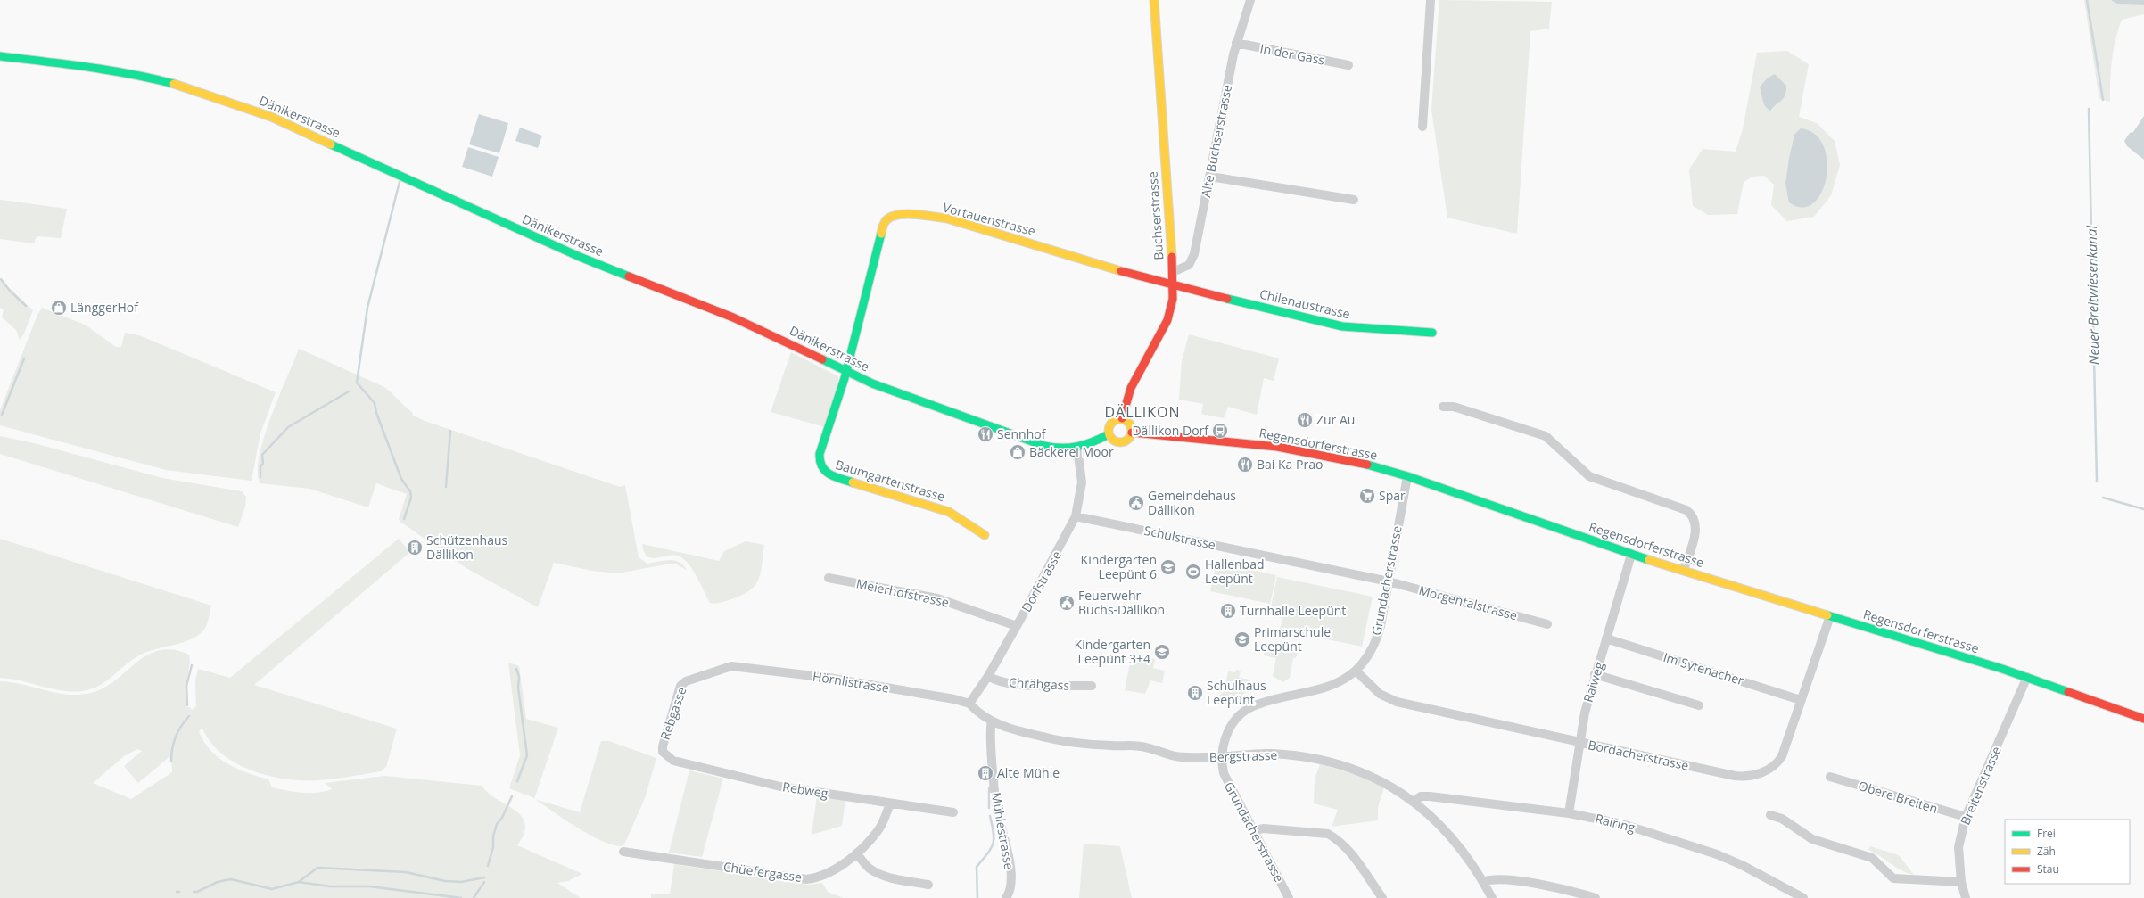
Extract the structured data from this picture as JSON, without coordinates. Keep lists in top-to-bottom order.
{
  "streets": {
    "street": [
      "In der Gass",
      "Dänikerstrasse",
      "Alte Buchserstrasse",
      "Buchserstrasse",
      "Vortauenstrasse",
      "Chilenaustrasse",
      "Regensdorferstrasse",
      "Baumgartenstrasse",
      "Schulstrasse",
      "Grundacherstrasse",
      "Dorfstrasse",
      "Meierhofstrasse",
      "Morgentalstrasse",
      "Im Sytenacher",
      "Hörnlistrasse",
      "Raiweg",
      "Chrähgass",
      "Rebgasse",
      "Bordacherstrasse",
      "Bergstrasse",
      "Breitenstrasse",
      "Rebweg",
      "Obere Breiten",
      "Rairing",
      "Mühlestrasse",
      "Chüefergasse"
    ]
  },
  "crossings": [
    ["In der Gass", "Alte Buchserstrasse"],
    ["Dänikerstrasse", "Buchserstrasse"],
    ["Dänikerstrasse", "Vortauenstrasse"],
    ["Dänikerstrasse", "Regensdorferstrasse"],
    ["Dänikerstrasse", "Baumgartenstrasse"],
    ["Dänikerstrasse", "Dorfstrasse"],
    ["Alte Buchserstrasse", "Buchserstrasse"],
    ["Buchserstrasse", "Vortauenstrasse"],
    ["Buchserstrasse", "Chilenaustrasse"],
    ["Buchserstrasse", "Regensdorferstrasse"],
    ["Vortauenstrasse", "Chilenaustrasse"],
    ["Vortauenstrasse", "Baumgartenstrasse"],
    ["Regensdorferstrasse", "Grundacherstrasse"],
    ["Regensdorferstrasse", "Raiweg"],
    ["Regensdorferstrasse", "Bordacherstrasse"],
    ["Regensdorferstrasse", "Breitenstrasse"],
    ["Schulstrasse", "Grundacherstrasse"],
    ["Schulstrasse", "Dorfstrasse"],
    ["Schulstrasse", "Morgentalstrasse"],
    ["Grundacherstrasse", "Morgentalstrasse"],
    ["Grundacherstrasse", "Bordacherstrasse"],
    ["Grundacherstrasse", "Bergstrasse"],
    ["Dorfstrasse", "Meierhofstrasse"],
    ["Dorfstrasse", "Hörnlistrasse"],
    ["Dorfstrasse", "Chrähgass"],
    ["Dorfstrasse", "Bergstrasse"],
    ["Im Sytenacher", "Raiweg"],
    ["Im Sytenacher", "Bordacherstrasse"],
    ["Hörnlistrasse", "Rebgasse"],
    ["Hörnlistrasse", "Bergstrasse"],
    ["Raiweg", "Bordacherstrasse"],
    ["Raiweg", "Rairing"],
    ["Rebgasse", "Rebweg"],
    ["Bergstrasse", "Rairing"],
    ["Bergstrasse", "Mühlestrasse"],
    ["Breitenstrasse", "Obere Breiten"],
    ["Rebweg", "Chüefergasse"]
  ],
  "districts": ["DÄLLIKON"],
  "water": ["Neuer Breitwiesenkanal"],
  "places": {
    "shop": ["LänggerHof", "Bäckerei Moor"],
    "restaurant": ["Zur Au", "Sennhof", "Bai Ka Prao"],
    "bus stop": ["Dällikon Dorf"],
    "supermarket": ["Spar"],
    "public building": ["Gemeindehaus Dällikon", "Feuerwehr Buchs-Dällikon"],
    "building": [
      "Schützenhaus Dällikon",
      "Turnhalle Leepünt",
      "Schulhaus Leepünt",
      "Alte Mühle"
    ],
    "school or university": ["Kindergarten Leepünt 6", "Primarschule Leepünt", "Kindergarten Leepünt 3+4"],
    "sports": ["Hallenbad Leepünt"]
  },
  "legend": ["Frei", "Zäh", "Stau"]
}
